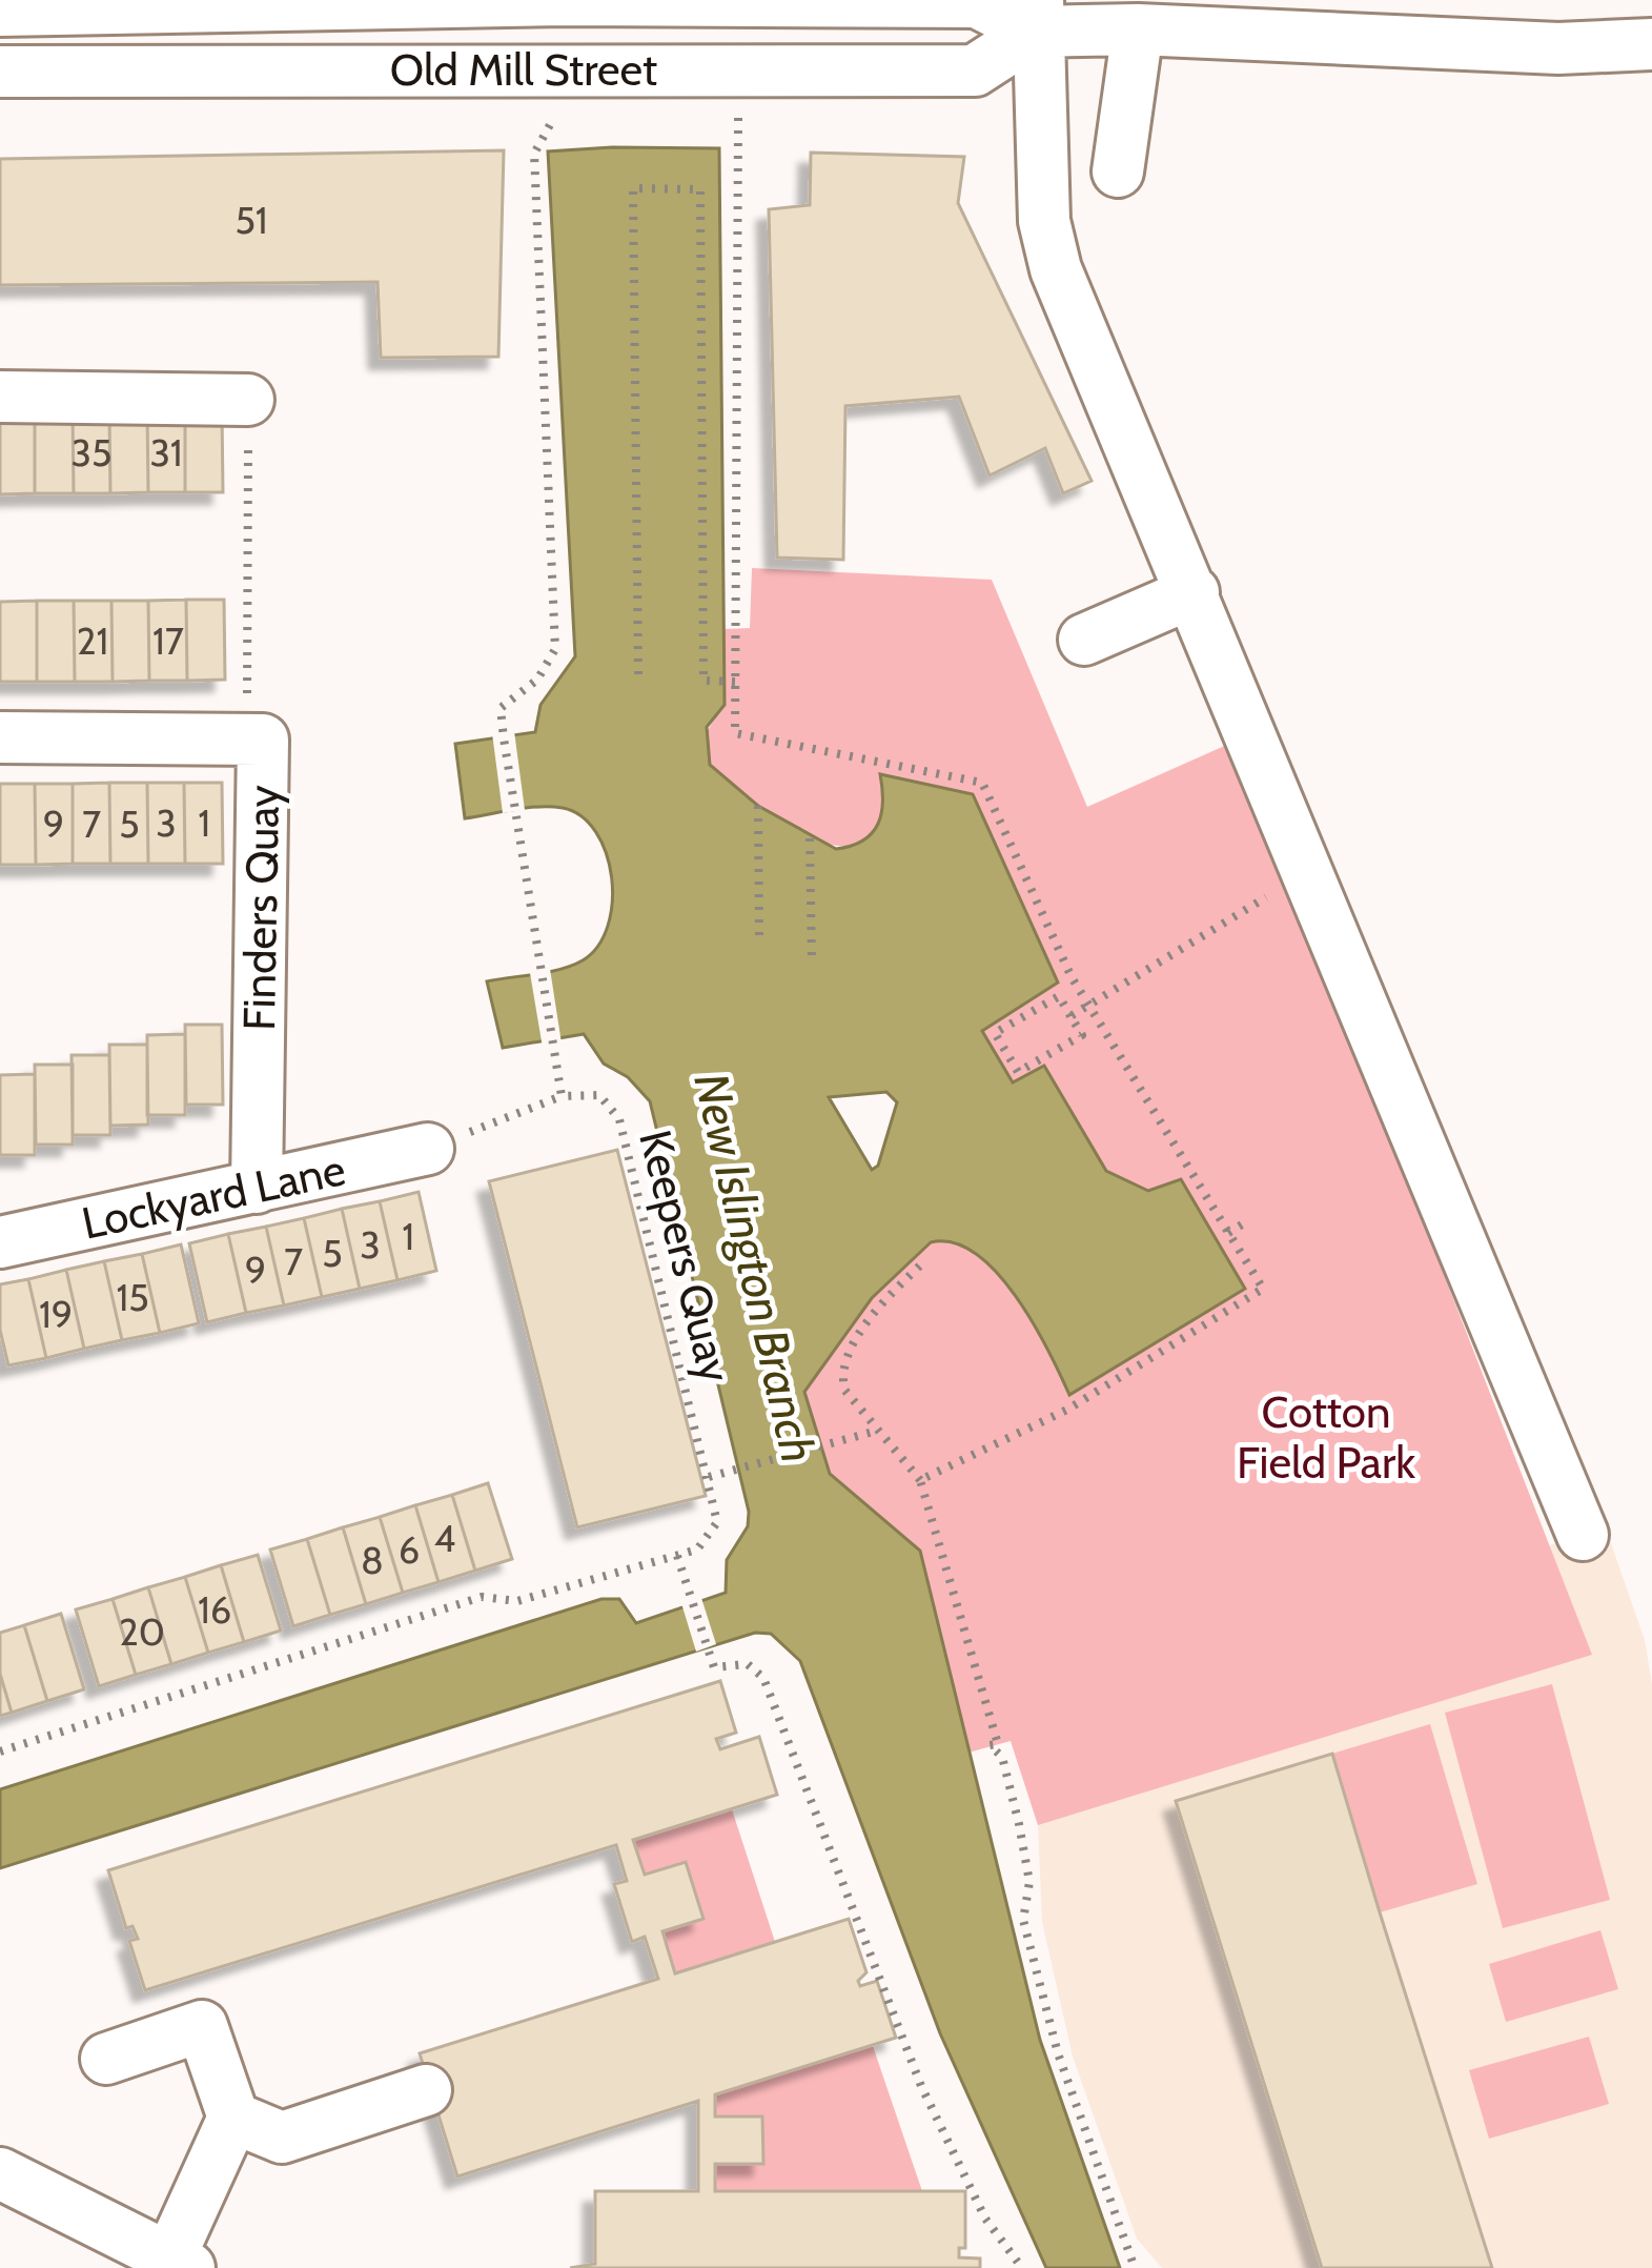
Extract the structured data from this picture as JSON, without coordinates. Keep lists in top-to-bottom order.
{
  "streets": {
    "street": ["Old Mill Street", "Finders Quay", "Lockyard Lane"],
    "path": ["Keepers Quay"]
  },
  "crossings": [
    ["Finders Quay", "Lockyard Lane"]
  ],
  "water": ["New Islington Branch"],
  "parks": ["Cotton Field Park"],
  "house_numbers": [
    "51",
    "35",
    "31",
    "21",
    "17",
    "3",
    "1",
    "9",
    "7",
    "5",
    "1",
    "3",
    "5",
    "7",
    "9",
    "15",
    "19",
    "4",
    "6",
    "8",
    "16",
    "20"
  ]
}
